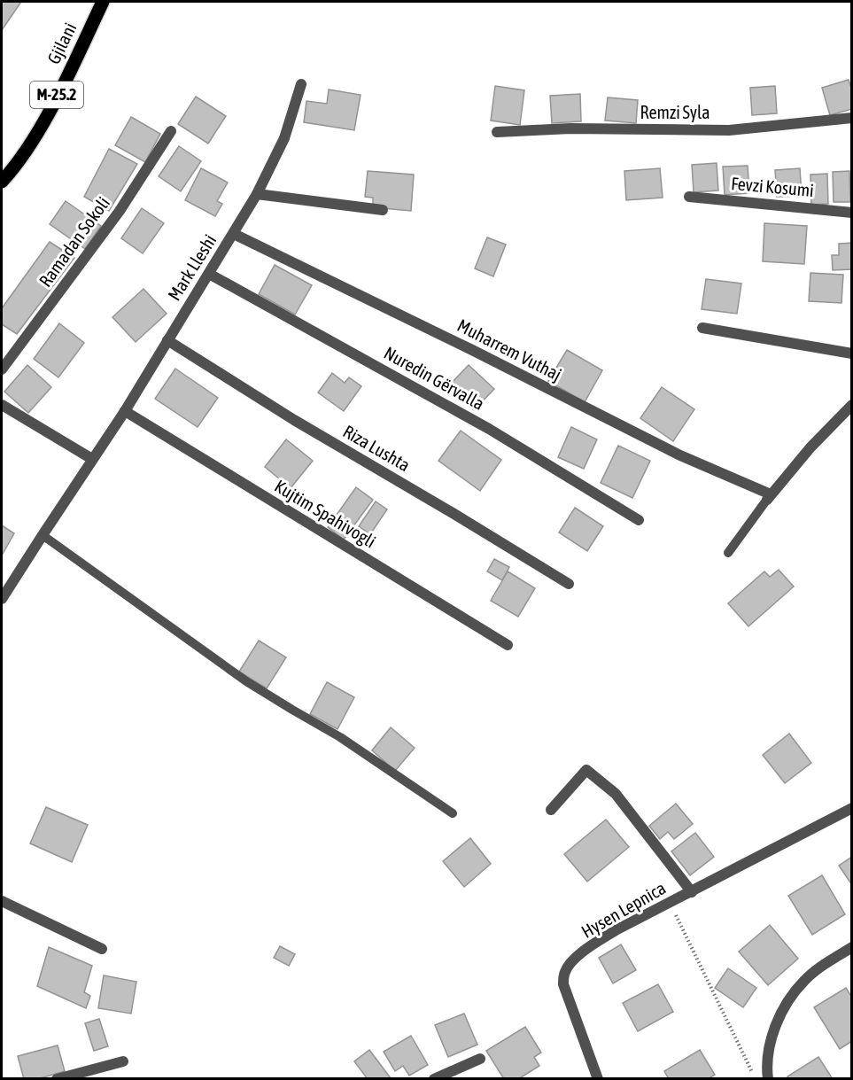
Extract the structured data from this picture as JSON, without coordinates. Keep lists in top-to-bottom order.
{
  "streets": {
    "main road": ["Gjilani", "M-25.2"],
    "street": [
      "Remzi Syla",
      "Fevzi Kosumi",
      "Ramadan Sokoli",
      "Mark Lleshi",
      "Muharrem Vuthaj",
      "Nuredin Gërvalla",
      "Riza Lushta",
      "Kujtim Spahivogli",
      "Hysen Lepnica"
    ]
  },
  "crossings": [
    ["Mark Lleshi", "Muharrem Vuthaj"],
    ["Mark Lleshi", "Nuredin Gërvalla"],
    ["Mark Lleshi", "Riza Lushta"],
    ["Mark Lleshi", "Kujtim Spahivogli"]
  ]
}
